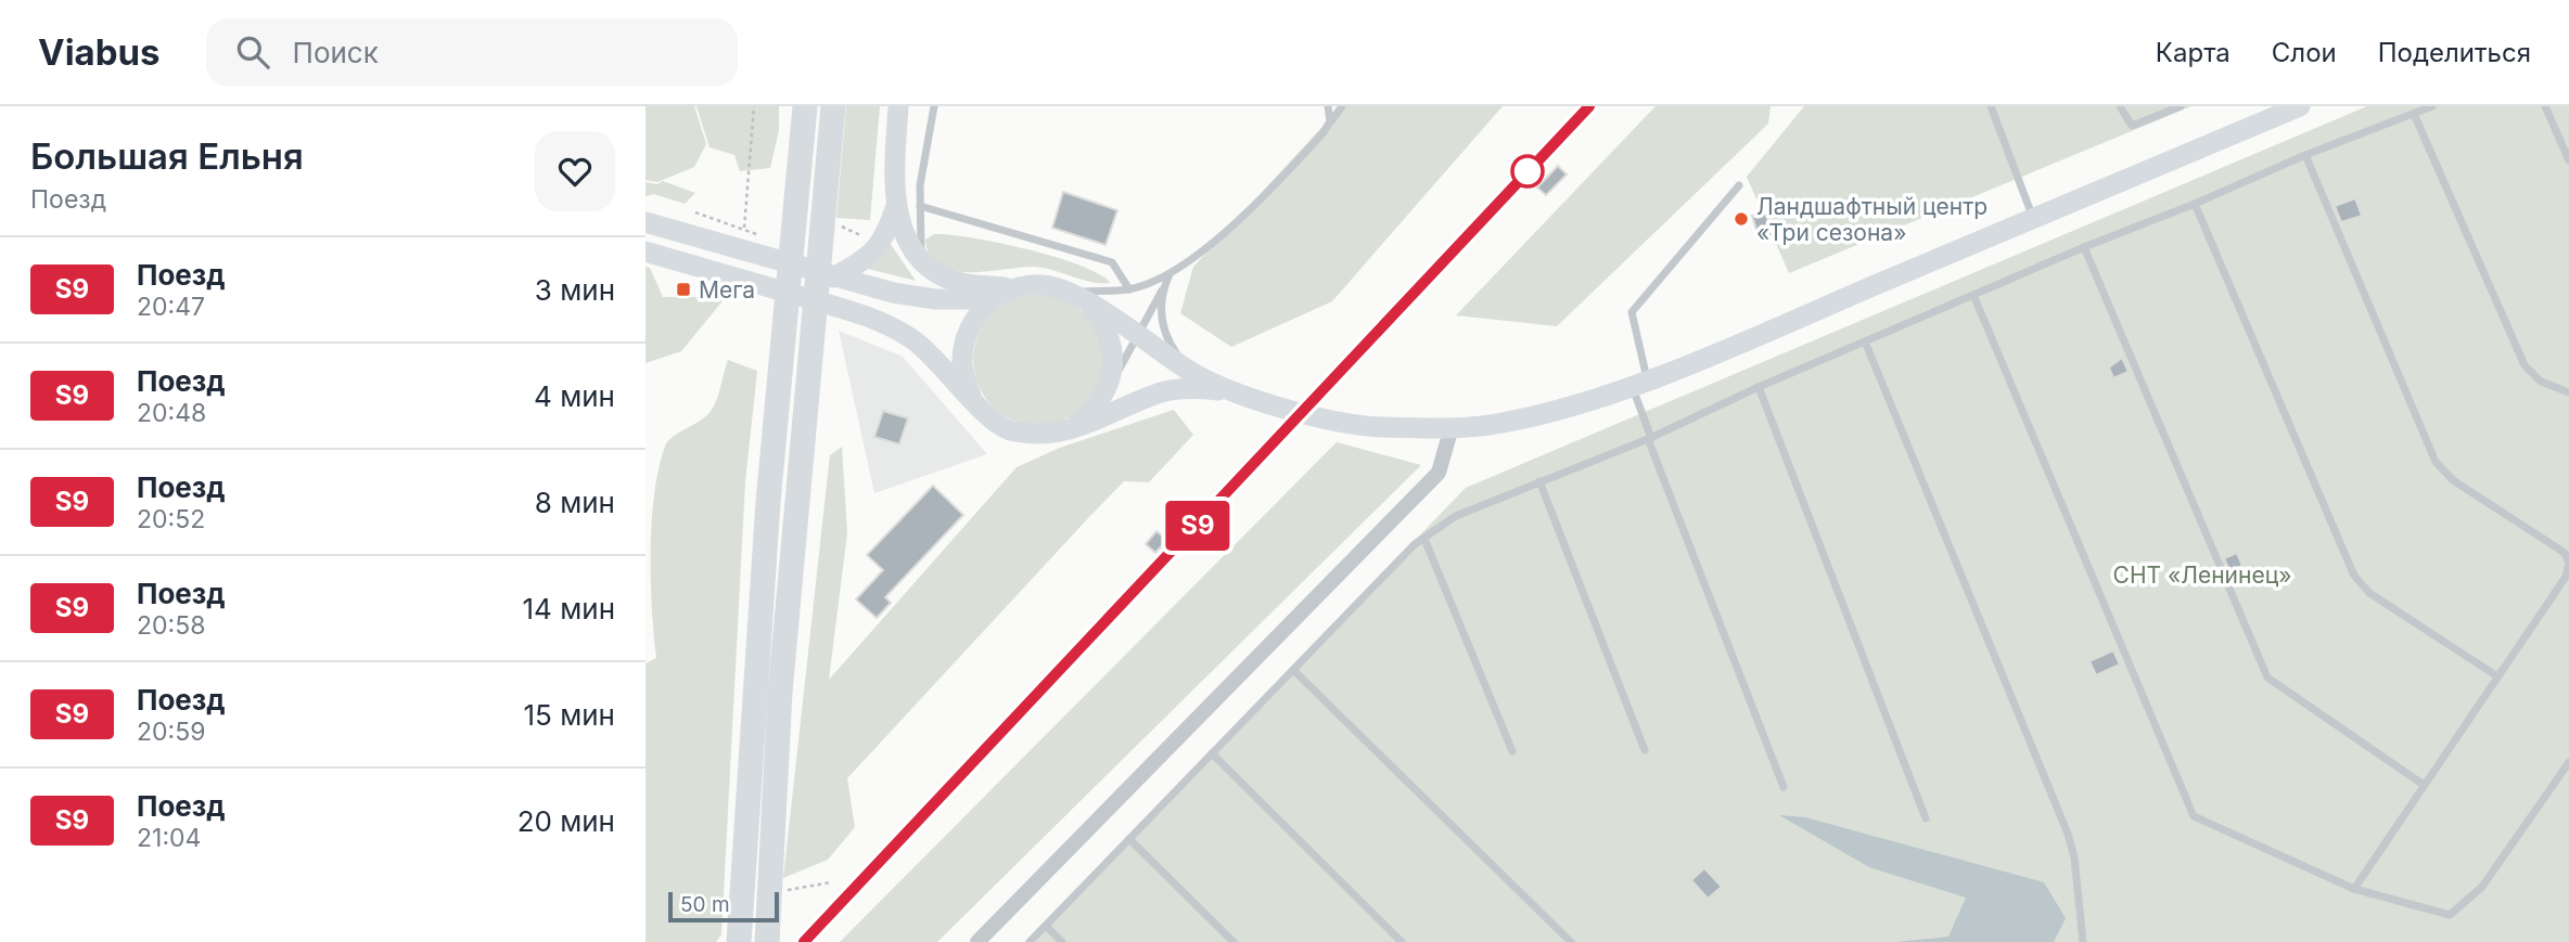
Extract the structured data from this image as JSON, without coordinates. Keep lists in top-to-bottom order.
{
  "parks": ["СНТ «Ленинец»"],
  "places": {
    "other": ["Ландшафтный центр «Три сезона»"],
    "transit": ["Мега"]
  },
  "scale_bar": "50 m",
  "page": {
    "header": "Viabus",
    "search": "Поиск",
    "nav": ["Карта", "Слои", "Поделиться"],
    "heading": ["Большая Ельня", "Поезд"],
    "on_map": "S9",
    "list": [
      {
        "mark": "S9",
        "name": "Поезд",
        "note": "20:47",
        "value": "3 мин"
      },
      {
        "mark": "S9",
        "name": "Поезд",
        "note": "20:48",
        "value": "4 мин"
      },
      {
        "mark": "S9",
        "name": "Поезд",
        "note": "20:52",
        "value": "8 мин"
      },
      {
        "mark": "S9",
        "name": "Поезд",
        "note": "20:58",
        "value": "14 мин"
      },
      {
        "mark": "S9",
        "name": "Поезд",
        "note": "20:59",
        "value": "15 мин"
      },
      {
        "mark": "S9",
        "name": "Поезд",
        "note": "21:04",
        "value": "20 мин"
      }
    ],
    "scale": "50 m"
  }
}
